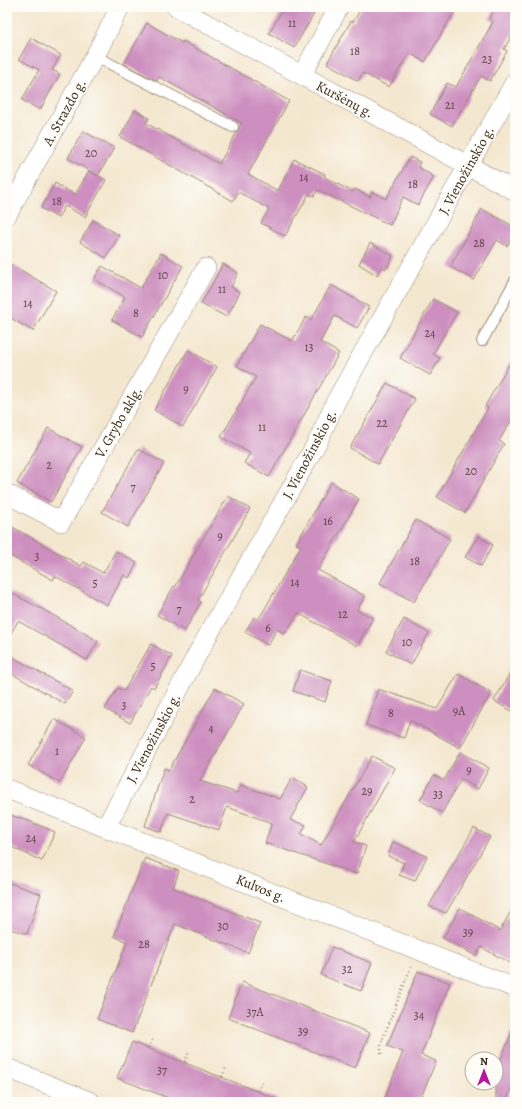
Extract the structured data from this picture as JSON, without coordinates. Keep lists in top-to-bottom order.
{
  "streets": {
    "street": [
      "Kuršėnų g.",
      "A. Strazdo g.",
      "J. Vienožinskio g.",
      "V. Grybo aklg.",
      "Kulvos g."
    ]
  },
  "crossings": [
    ["Kuršėnų g.", "J. Vienožinskio g."],
    ["J. Vienožinskio g.", "Kulvos g."]
  ],
  "house_numbers": [
    "11",
    "18",
    "23",
    "21",
    "20",
    "14",
    "18",
    "18",
    "28",
    "10",
    "11",
    "14",
    "8",
    "24",
    "13",
    "9",
    "22",
    "11",
    "2",
    "20",
    "7",
    "16",
    "9",
    "3",
    "18",
    "14",
    "5",
    "7",
    "12",
    "6",
    "10",
    "5",
    "3",
    "9A",
    "8",
    "4",
    "1",
    "9",
    "29",
    "33",
    "2",
    "24",
    "30",
    "39",
    "28",
    "32",
    "37A",
    "34",
    "39",
    "37"
  ],
  "north": "top"
}
